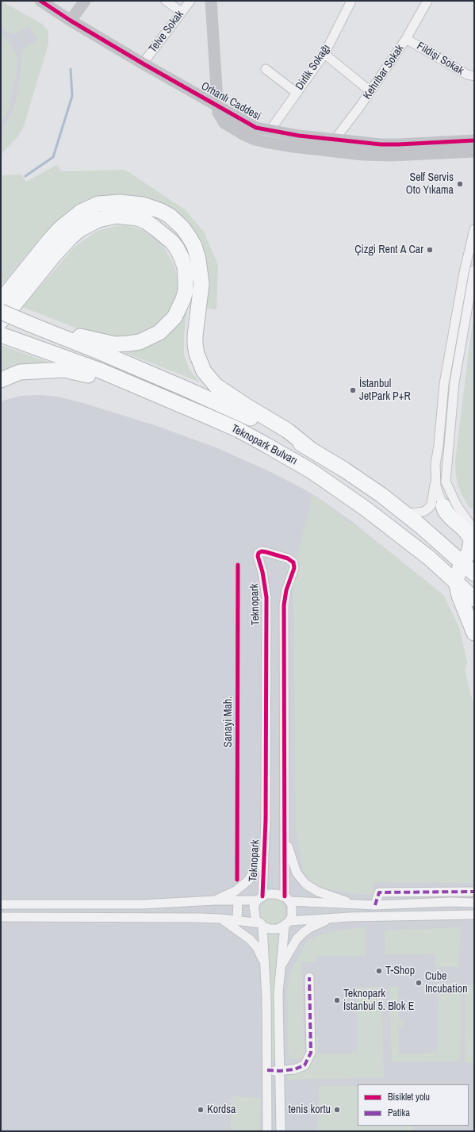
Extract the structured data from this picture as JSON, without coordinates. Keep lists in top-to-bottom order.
{
  "streets": {
    "highway": ["Teknopark Bulvarı"],
    "street": [
      "Telve Sokak",
      "Fildişi Sokak",
      "Dirlik Sokağı",
      "Kehribar Sokak",
      "Orhanlı Caddesi",
      "Teknopark"
    ],
    "cycle path": ["Sanayi Mah."]
  },
  "crossings": [
    ["Telve Sokak", "Orhanlı Caddesi"],
    ["Fildişi Sokak", "Kehribar Sokak"],
    ["Dirlik Sokağı", "Orhanlı Caddesi"],
    ["Kehribar Sokak", "Orhanlı Caddesi"]
  ],
  "places": [
    "Self Servis Oto Yıkama",
    "Çizgi Rent A Car",
    "İstanbul JetPark P+R",
    "T-Shop",
    "Cube Incubation",
    "Teknopark İstanbul 5. Blok E",
    "Kordsa",
    "tenis kortu"
  ],
  "legend": ["Bisiklet yolu", "Patika"]
}
